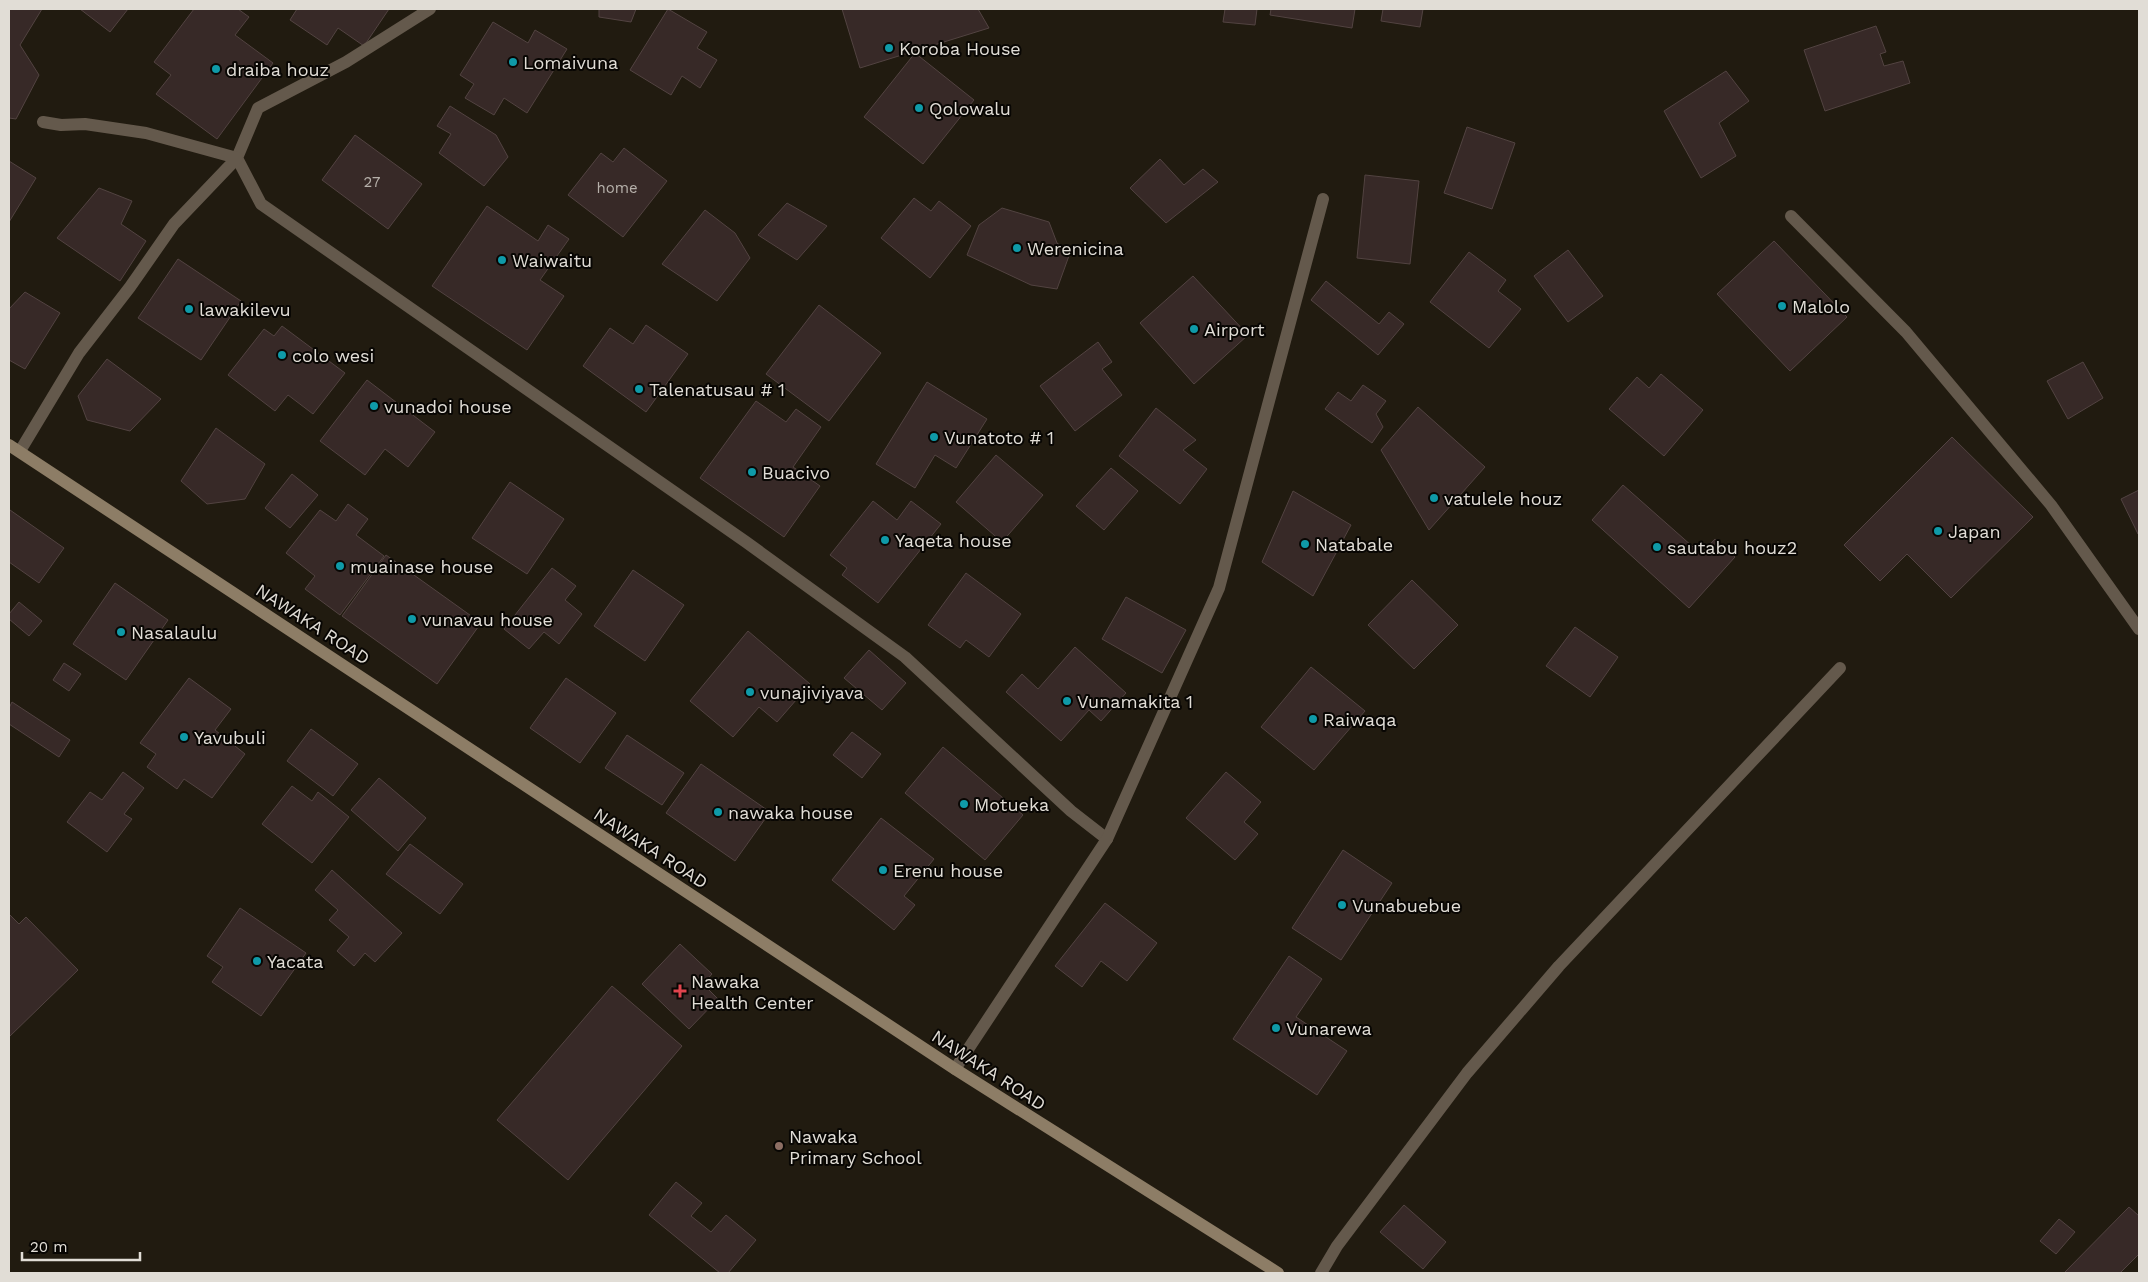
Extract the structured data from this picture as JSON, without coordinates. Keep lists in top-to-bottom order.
{
  "streets": {
    "street": ["NAWAKA ROAD"]
  },
  "places": {
    "other": [
      "Koroba House",
      "Lomaivuna",
      "draiba houz",
      "Qolowalu",
      "Werenicina",
      "Waiwaitu",
      "Malolo",
      "lawakilevu",
      "Airport",
      "colo wesi",
      "Talenatusau # 1",
      "vunadoi house",
      "Vunatoto # 1",
      "Buacivo",
      "vatulele houz",
      "Japan",
      "Yaqeta house",
      "Natabale",
      "sautabu houz2",
      "muainase house",
      "vunavau house",
      "Nasalaulu",
      "vunajiviyava",
      "Vunamakita 1",
      "Raiwaqa",
      "Yavubuli",
      "Motueka",
      "nawaka house",
      "Erenu house",
      "Vunabuebue",
      "Yacata",
      "Vunarewa",
      "Nawaka Primary School"
    ],
    "health": ["Nawaka Health Center"]
  },
  "house_numbers": ["27", "home"],
  "scale_bar": "20 m"
}
